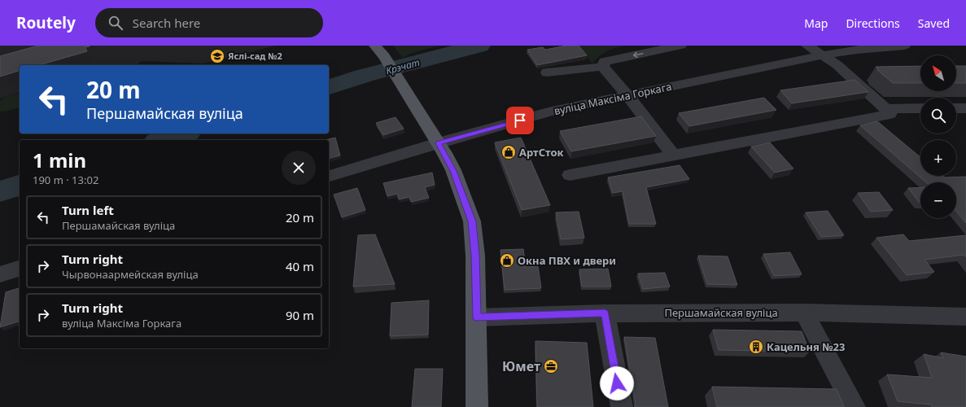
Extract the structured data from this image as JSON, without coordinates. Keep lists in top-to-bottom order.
{
  "streets": {
    "street": ["вуліца Максіма Горкага", "Першамайская вуліца"]
  },
  "water": ["Крэчат"],
  "places": {
    "school or university": ["Яслі-сад №2"],
    "shop": ["АртСток", "Окна ПВХ и двери"],
    "building": ["Кацельня №23"],
    "office": ["Юмет"]
  },
  "north": "top left",
  "page": {
    "header": "Routely",
    "search": "Search here",
    "nav": ["Map", "Directions", "Saved"],
    "map_buttons": ["+", "−"],
    "turn": ["20 m", "Першамайская вуліца"],
    "heading": ["1 min", "190 m · 13:02"],
    "list": [
      {
        "name": "Turn left",
        "note": "Першамайская вуліца",
        "value": "20 m"
      },
      {
        "name": "Turn right",
        "note": "Чырвонаармейская вуліца",
        "value": "40 m"
      },
      {
        "name": "Turn right",
        "note": "вуліца Максіма Горкага",
        "value": "90 m"
      }
    ]
  }
}
